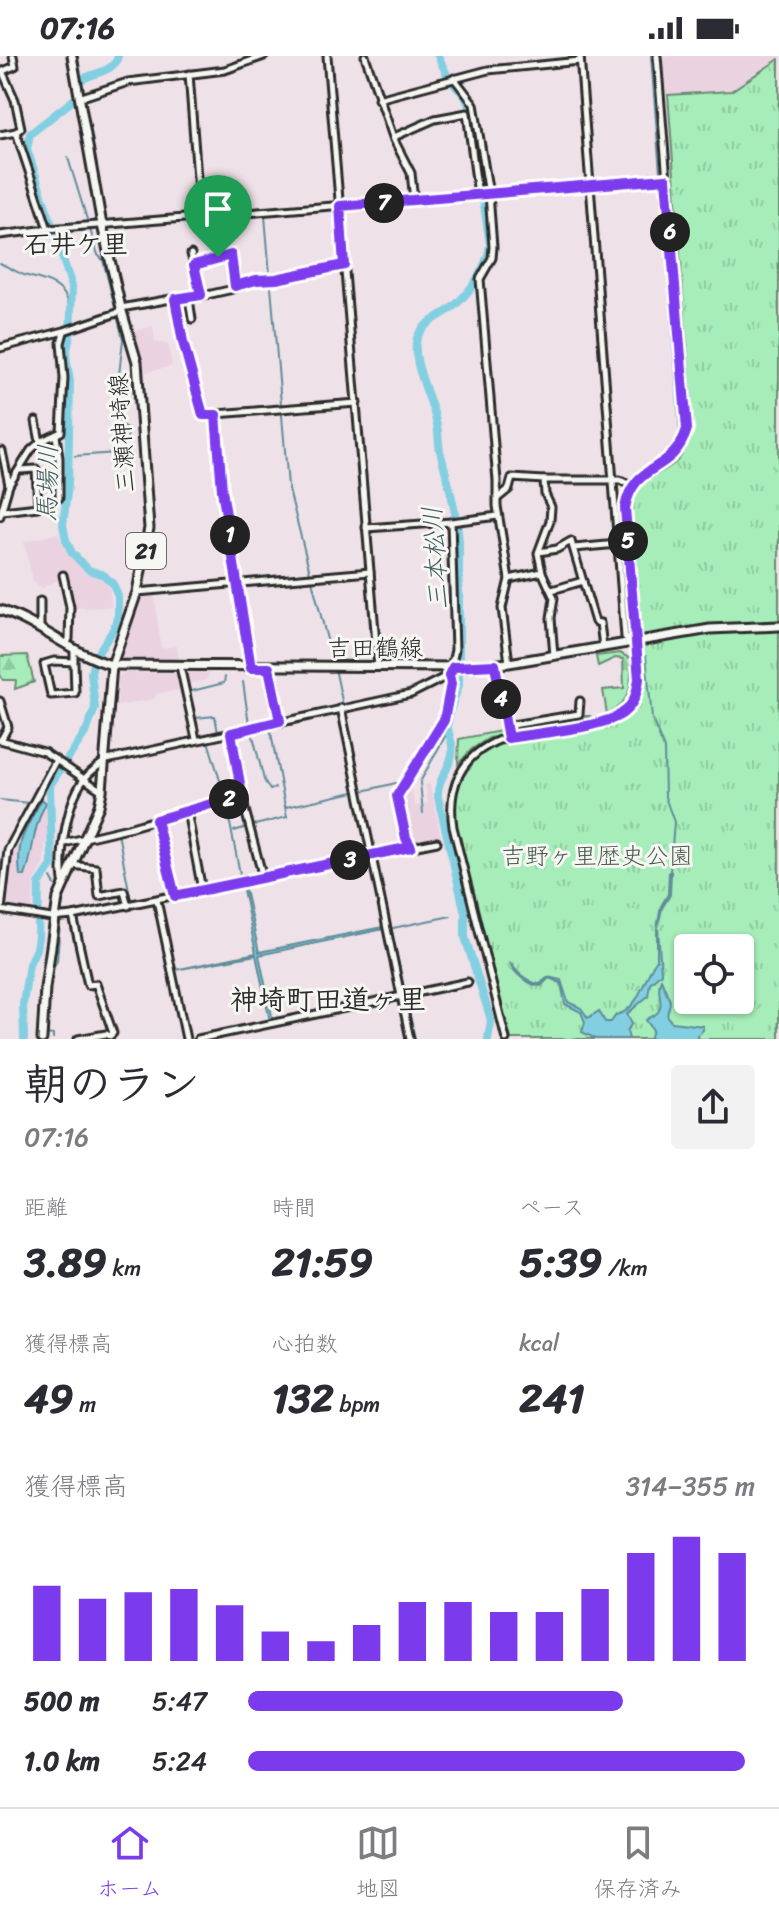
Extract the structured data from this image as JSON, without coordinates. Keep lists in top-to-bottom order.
{
  "streets": {
    "main road": ["三瀬神埼線", "21", "吉田鶴線"]
  },
  "crossings": [
    ["三瀬神埼線", "吉田鶴線"]
  ],
  "districts": ["石井ケ里", "神埼町田道ヶ里"],
  "water": ["馬場川", "三本松川"],
  "parks": ["吉野ヶ里歴史公園"],
  "page": {
    "status": "07:16",
    "pins": [
      "7",
      "6",
      "1",
      "5",
      "4",
      "2",
      "3"
    ],
    "heading": ["朝のラン", "07:16"],
    "stats": [
      ["距離", "3.89 km"],
      ["時間", "21:59"],
      ["ペース", "5:39 /km"],
      ["獲得標高", "49 m"],
      ["心拍数", "132 bpm"],
      ["kcal", "241"]
    ],
    "chart": ["獲得標高", "314–355 m"],
    "list": [
      {
        "name": "500 m",
        "note": "5:47"
      },
      {
        "name": "1.0 km",
        "note": "5:24"
      }
    ],
    "tabs": ["ホーム", "地図", "保存済み"]
  }
}
